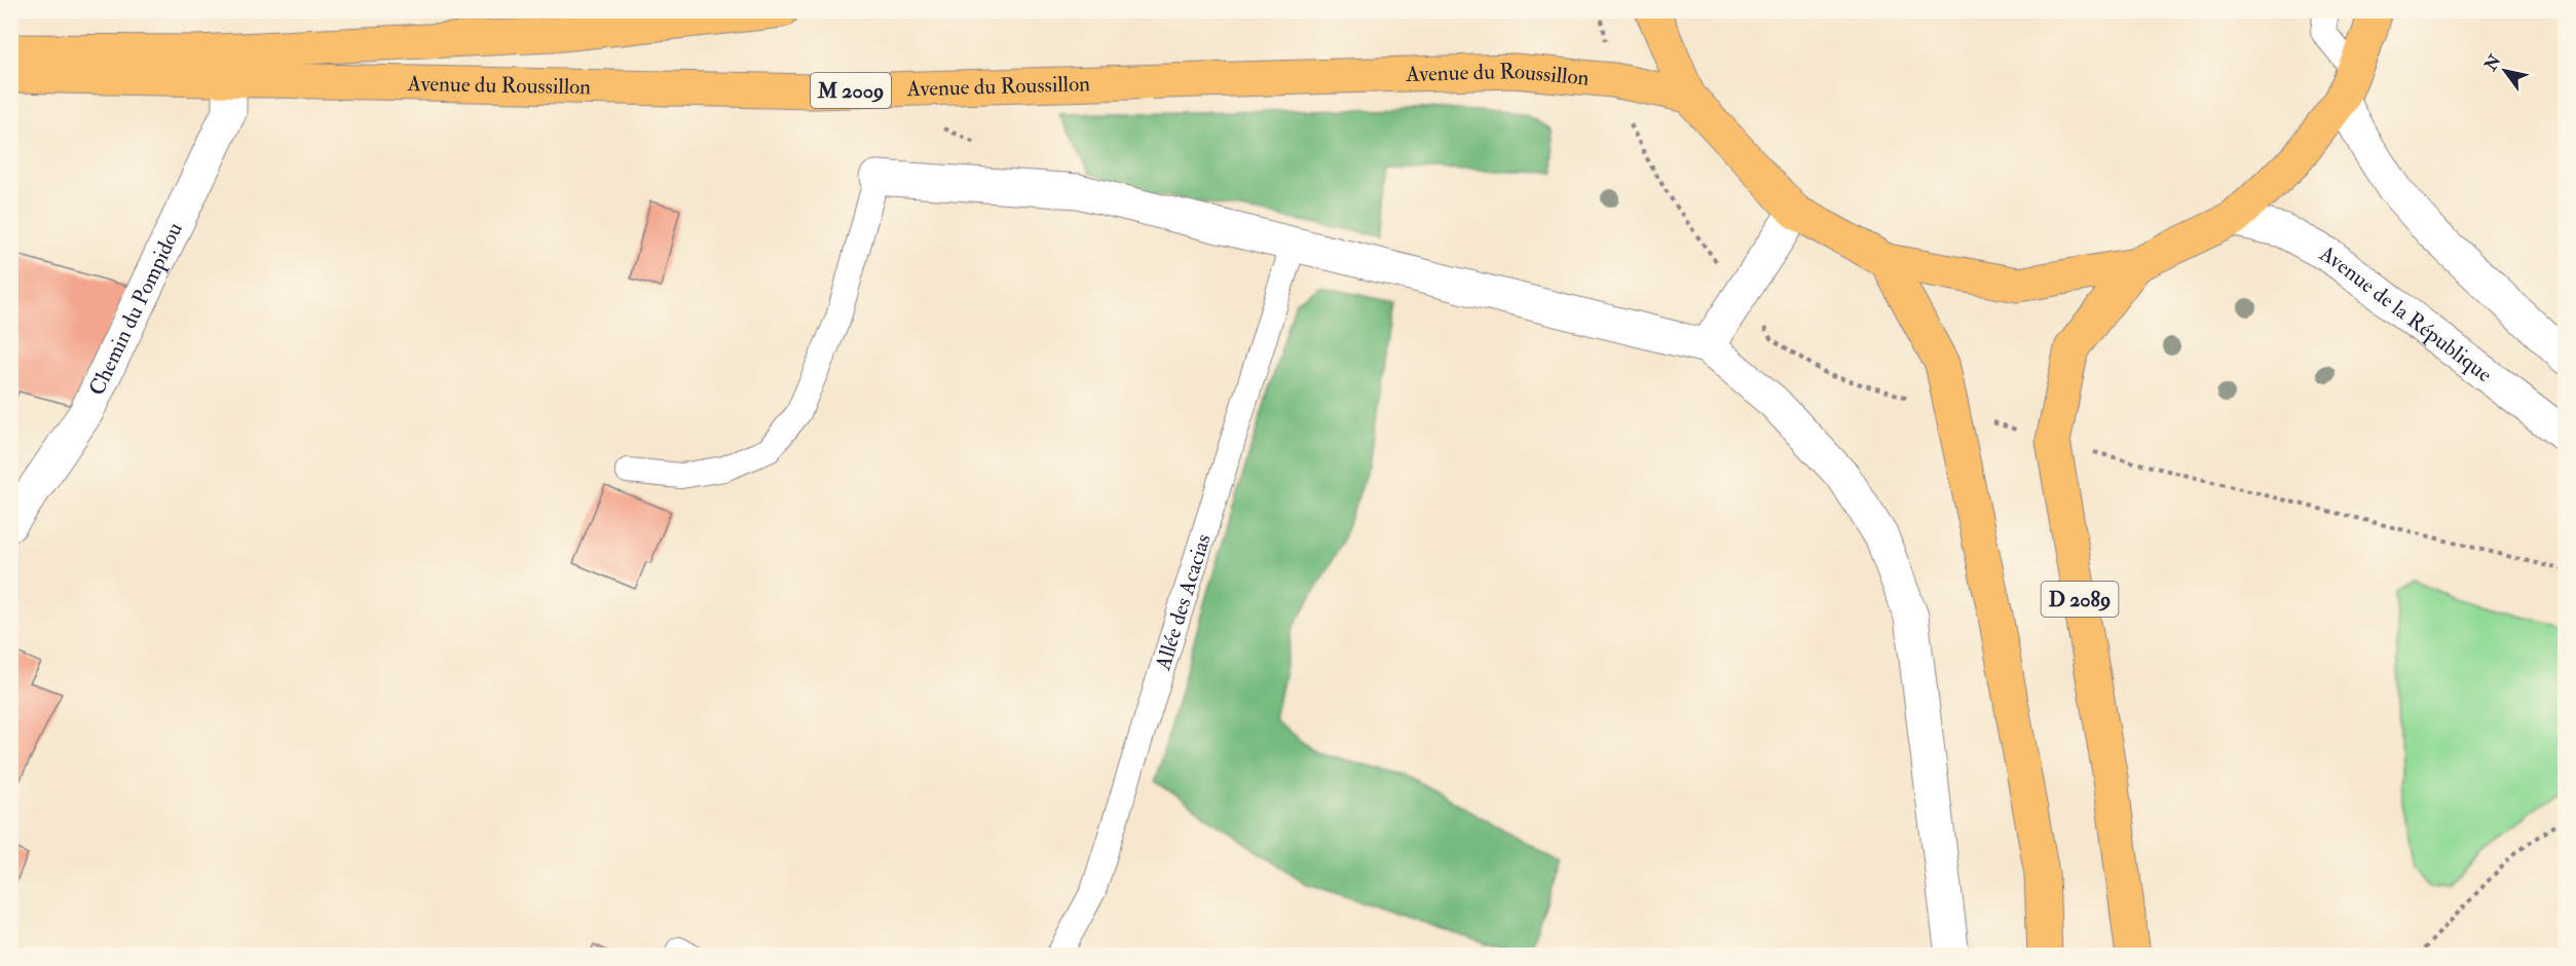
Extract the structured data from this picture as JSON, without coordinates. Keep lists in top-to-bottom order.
{
  "streets": {
    "main road": ["Avenue du Roussillon", "M 2009", "D 2089"],
    "street": ["Chemin du Pompidou", "Avenue de la République"],
    "lane": ["Allée des Acacias"]
  },
  "crossings": [
    ["Avenue du Roussillon", "Chemin du Pompidou"]
  ],
  "north": "top left"
}
